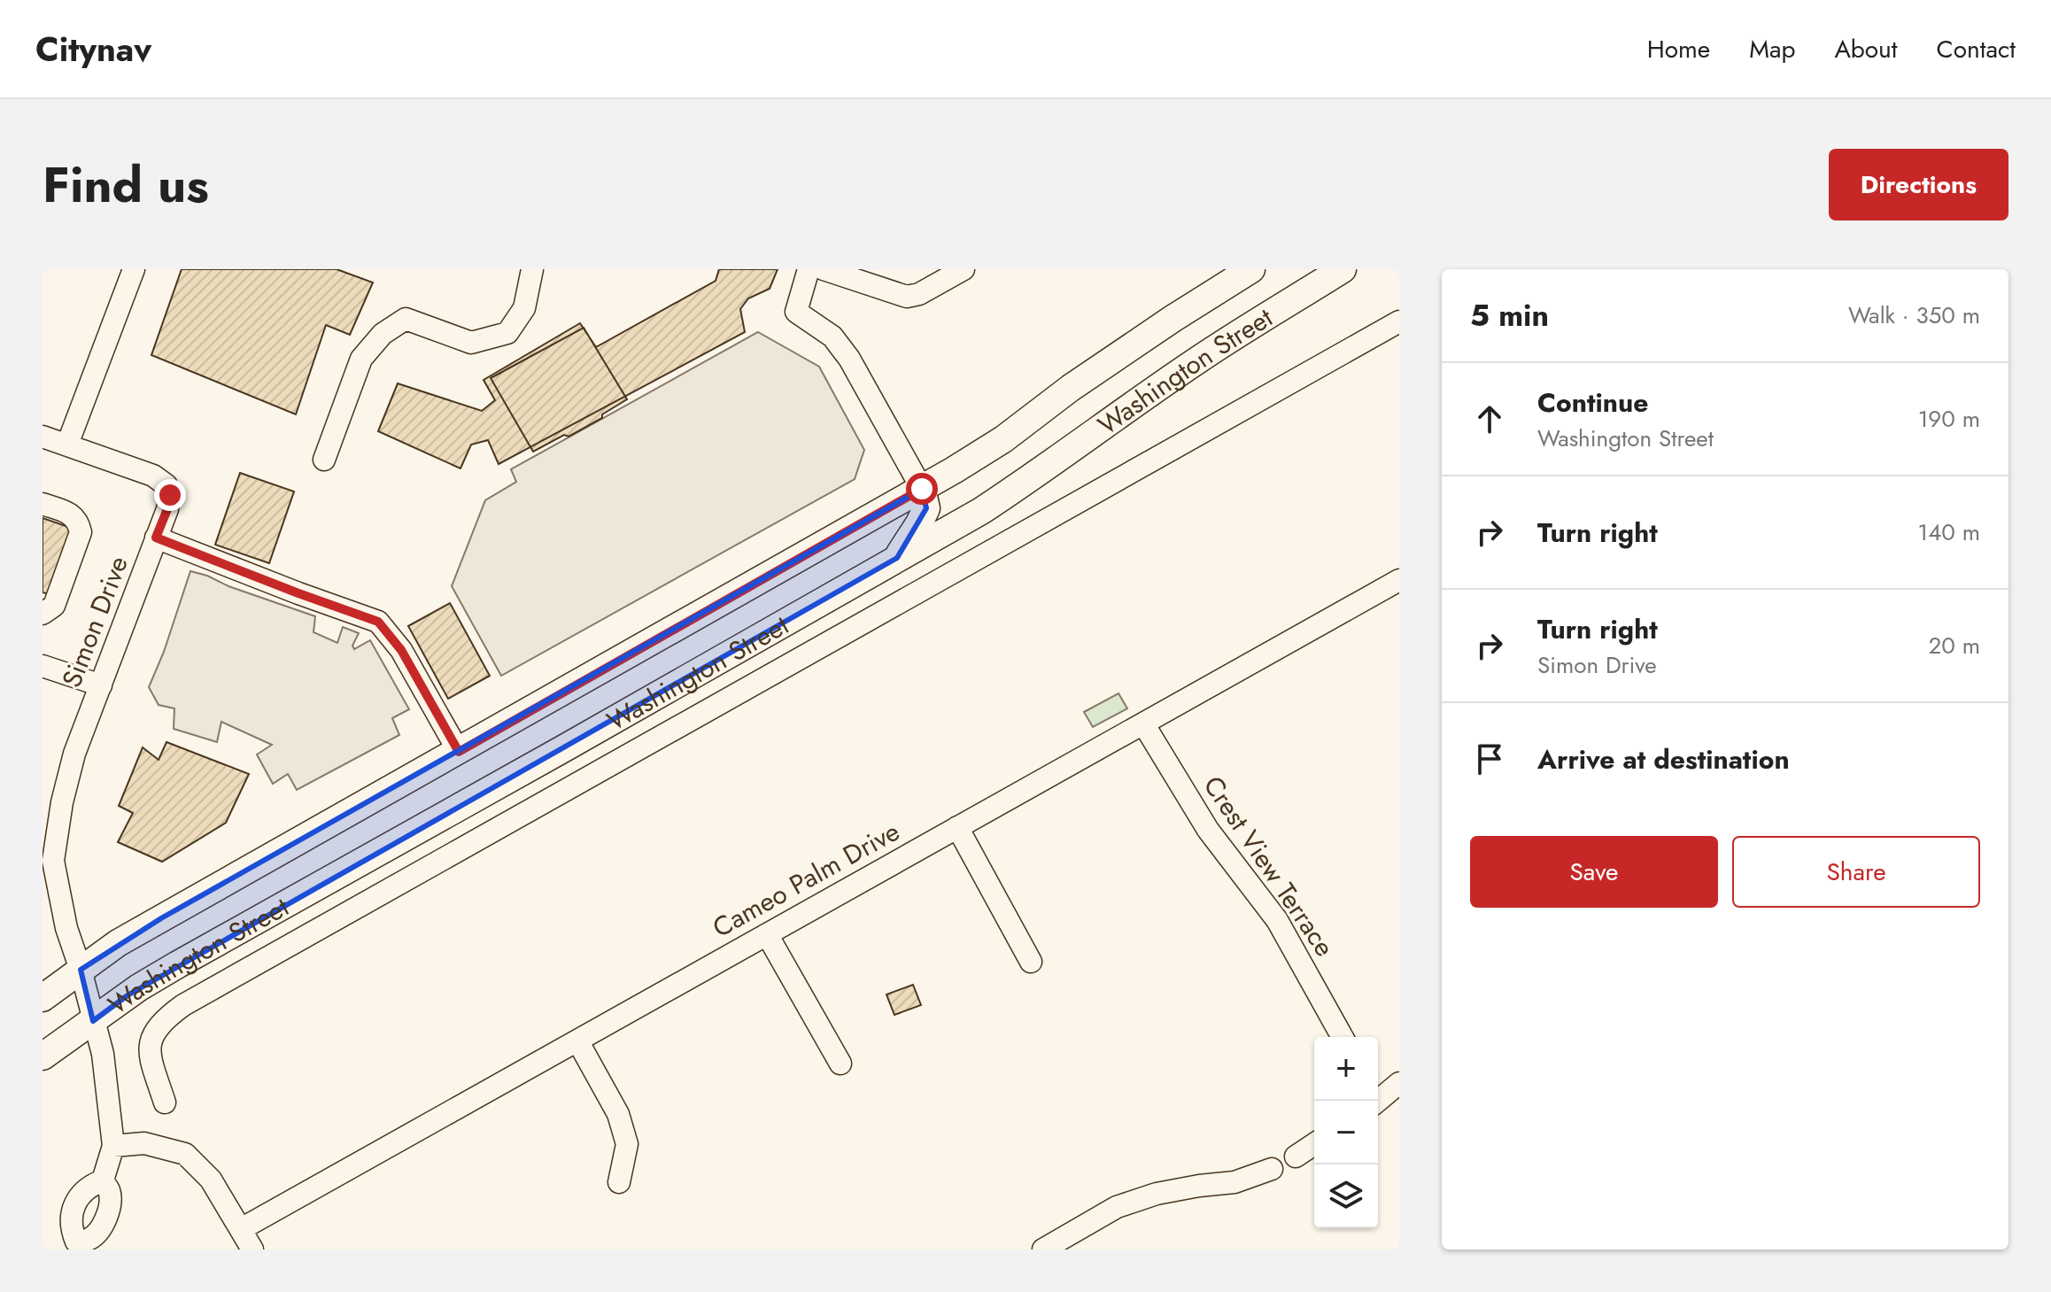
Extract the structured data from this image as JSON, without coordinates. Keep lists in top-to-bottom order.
{
  "streets": {
    "main road": ["Washington Street"],
    "street": ["Simon Drive", "Crest View Terrace", "Cameo Palm Drive"]
  },
  "crossings": [
    ["Washington Street", "Simon Drive"],
    ["Crest View Terrace", "Cameo Palm Drive"]
  ],
  "page": {
    "header": "Citynav",
    "nav": [
      "Home",
      "Map",
      "About",
      "Contact"
    ],
    "title": "Find us",
    "buttons": [
      "Directions",
      ["Save", "Share"]
    ],
    "heading": ["5 min", "Walk · 350 m"],
    "list": [
      ["Continue", "Washington Street", "190 m"],
      ["Turn right", "140 m"],
      ["Turn right", "Simon Drive", "20 m"],
      "Arrive at destination"
    ],
    "map_buttons": ["+", "−"]
  }
}
